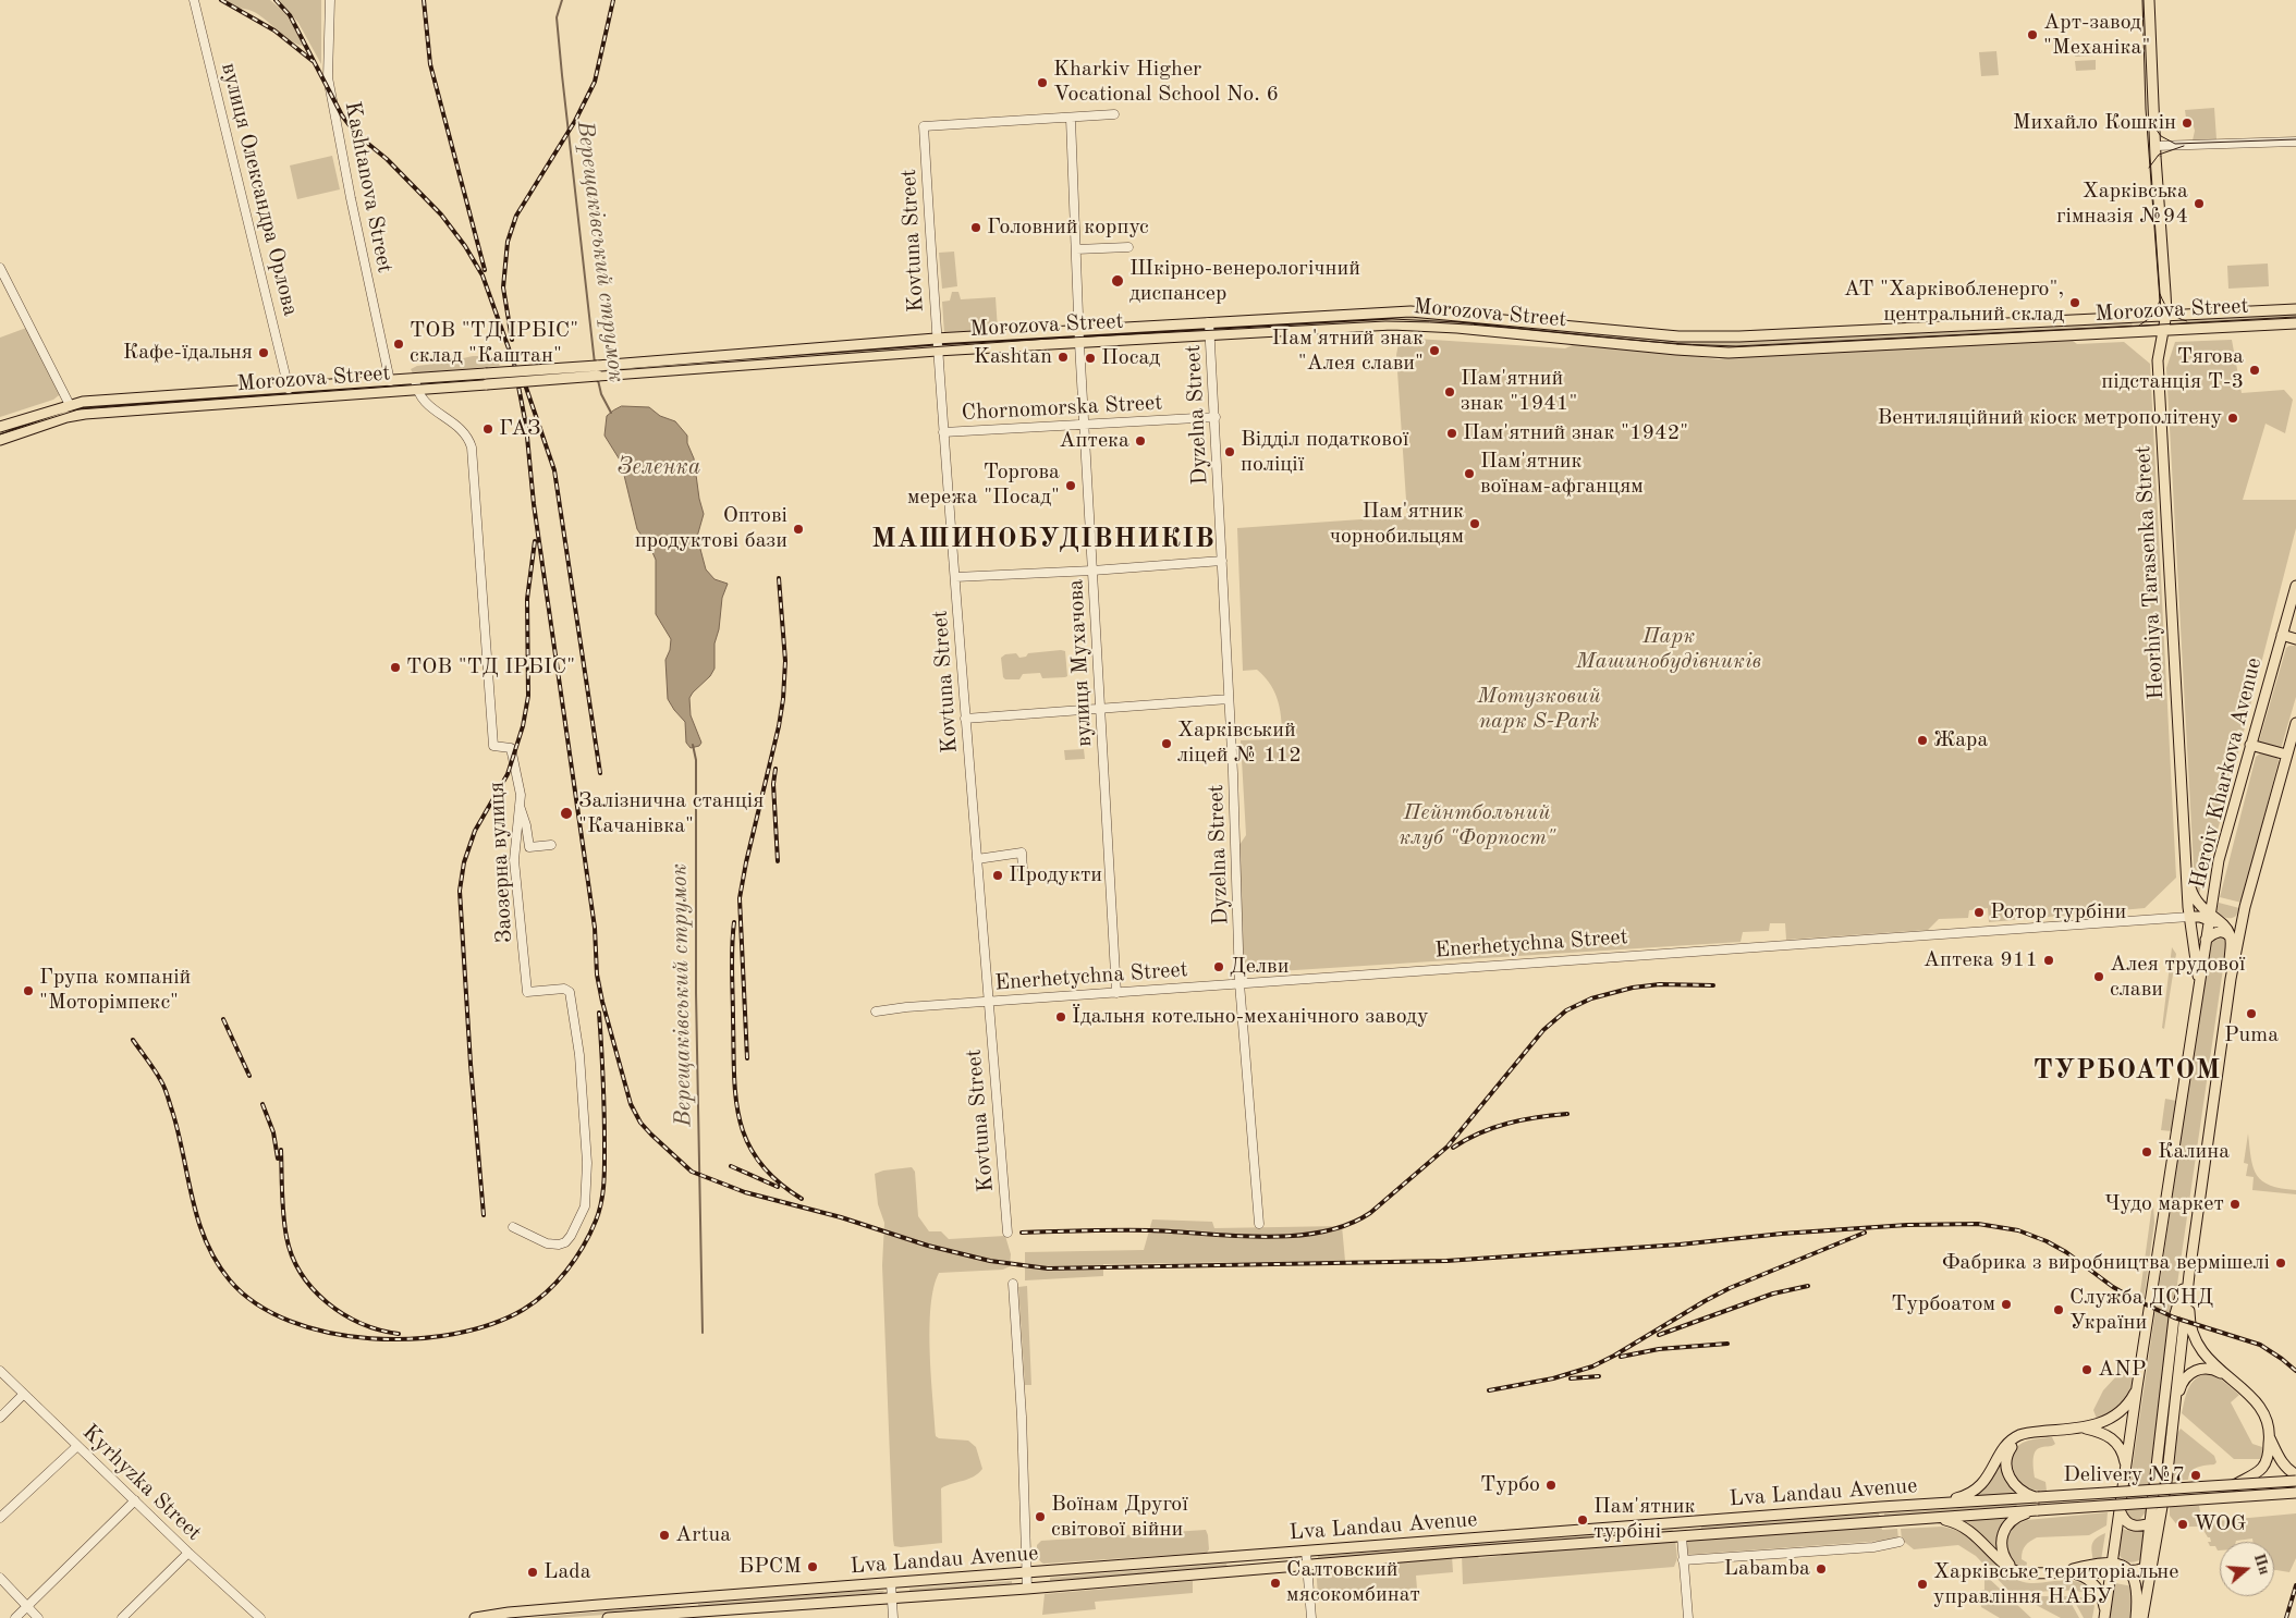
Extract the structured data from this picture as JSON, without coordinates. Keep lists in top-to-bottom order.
{
  "streets": {
    "main road": [
      "Morozova Street",
      "Heorhiya Tarasenka Street",
      "Heroiv Kharkova Avenue",
      "Lva Landau Avenue"
    ],
    "street": [
      "Kashtanova Street",
      "вулиця Олександра Орлова",
      "Kovtuna Street",
      "Chornomorska Street",
      "Dyzelna Street",
      "вулиця Мухачова",
      "Заозерна вулиця",
      "Enerhetychna Street",
      "Kyrhyzka Street"
    ]
  },
  "crossings": [
    ["Kashtanova Street", "Morozova Street"],
    ["вулиця Олександра Орлова", "Morozova Street"],
    ["Kovtuna Street", "Morozova Street"],
    ["Kovtuna Street", "Chornomorska Street"],
    ["Kovtuna Street", "вулиця Мухачова"],
    ["Kovtuna Street", "Enerhetychna Street"],
    ["Morozova Street", "Dyzelna Street"],
    ["Morozova Street", "Heorhiya Tarasenka Street"],
    ["Morozova Street", "вулиця Мухачова"],
    ["Morozova Street", "Заозерна вулиця"],
    ["Chornomorska Street", "Dyzelna Street"],
    ["Chornomorska Street", "вулиця Мухачова"],
    ["Dyzelna Street", "Enerhetychna Street"],
    ["Heorhiya Tarasenka Street", "Heroiv Kharkova Avenue"],
    ["Heorhiya Tarasenka Street", "Enerhetychna Street"],
    ["вулиця Мухачова", "Enerhetychna Street"]
  ],
  "districts": ["МАШИНОБУДІВНИКІВ", "ТУРБОАТОМ"],
  "water": ["Верещаківський струмок", "Зеленка"],
  "parks": ["Парк Машинобудівників", "Мотузковий парк S-Park", "Пейнтбольний клуб \"Форпост\""],
  "places": [
    "Арт-завод \"Механіка\"",
    "Kharkiv Higher Vocational School No. 6",
    "Михайло Кошкін",
    "Харківська гімназія №94",
    "Головний корпус",
    "Шкірно-венерологічний диспансер",
    "АТ \"Харківобленерго\", центральний склад",
    "ТОВ \"ТД ІРБІС\" склад \"Каштан\"",
    "Пам'ятний знак \"Алея слави\"",
    "Кафе-їдальня",
    "Kashtan",
    "Посад",
    "Тягова підстанція Т-3",
    "Пам'ятний знак \"1941\"",
    "Вентиляційний кіоск метрополітену",
    "ГАЗ",
    "Пам'ятний знак \"1942\"",
    "Аптека",
    "Відділ податкової поліції",
    "Пам'ятник воїнам-афганцям",
    "Торгова мережа \"Посад\"",
    "Пам'ятник чорнобильцям",
    "Оптові продуктові бази",
    "ТОВ \"ТД ІРБІС\"",
    "Жара",
    "Харківський ліцей № 112",
    "Залізнична станція \"Качанівка\"",
    "Продукти",
    "Ротор турбіни",
    "Аптека 911",
    "Делви",
    "Алея трудової слави",
    "Група компаній \"Моторімпекс\"",
    "Puma",
    "Їдальня котельно-механічного заводу",
    "Калина",
    "Чудо маркет",
    "Фабрика з виробництва вермішелі",
    "Турбоатом",
    "Служба ДСНД України",
    "ANP",
    "Delivery №7",
    "Турбо",
    "Воїнам Другої світової війни",
    "Пам'ятник турбіні",
    "WOG",
    "Artua",
    "БРСМ",
    "Labamba",
    "Lada",
    "Салтовский мясокомбинат",
    "Харківське територіальне управління НАБУ"
  ],
  "north": "right"
}
